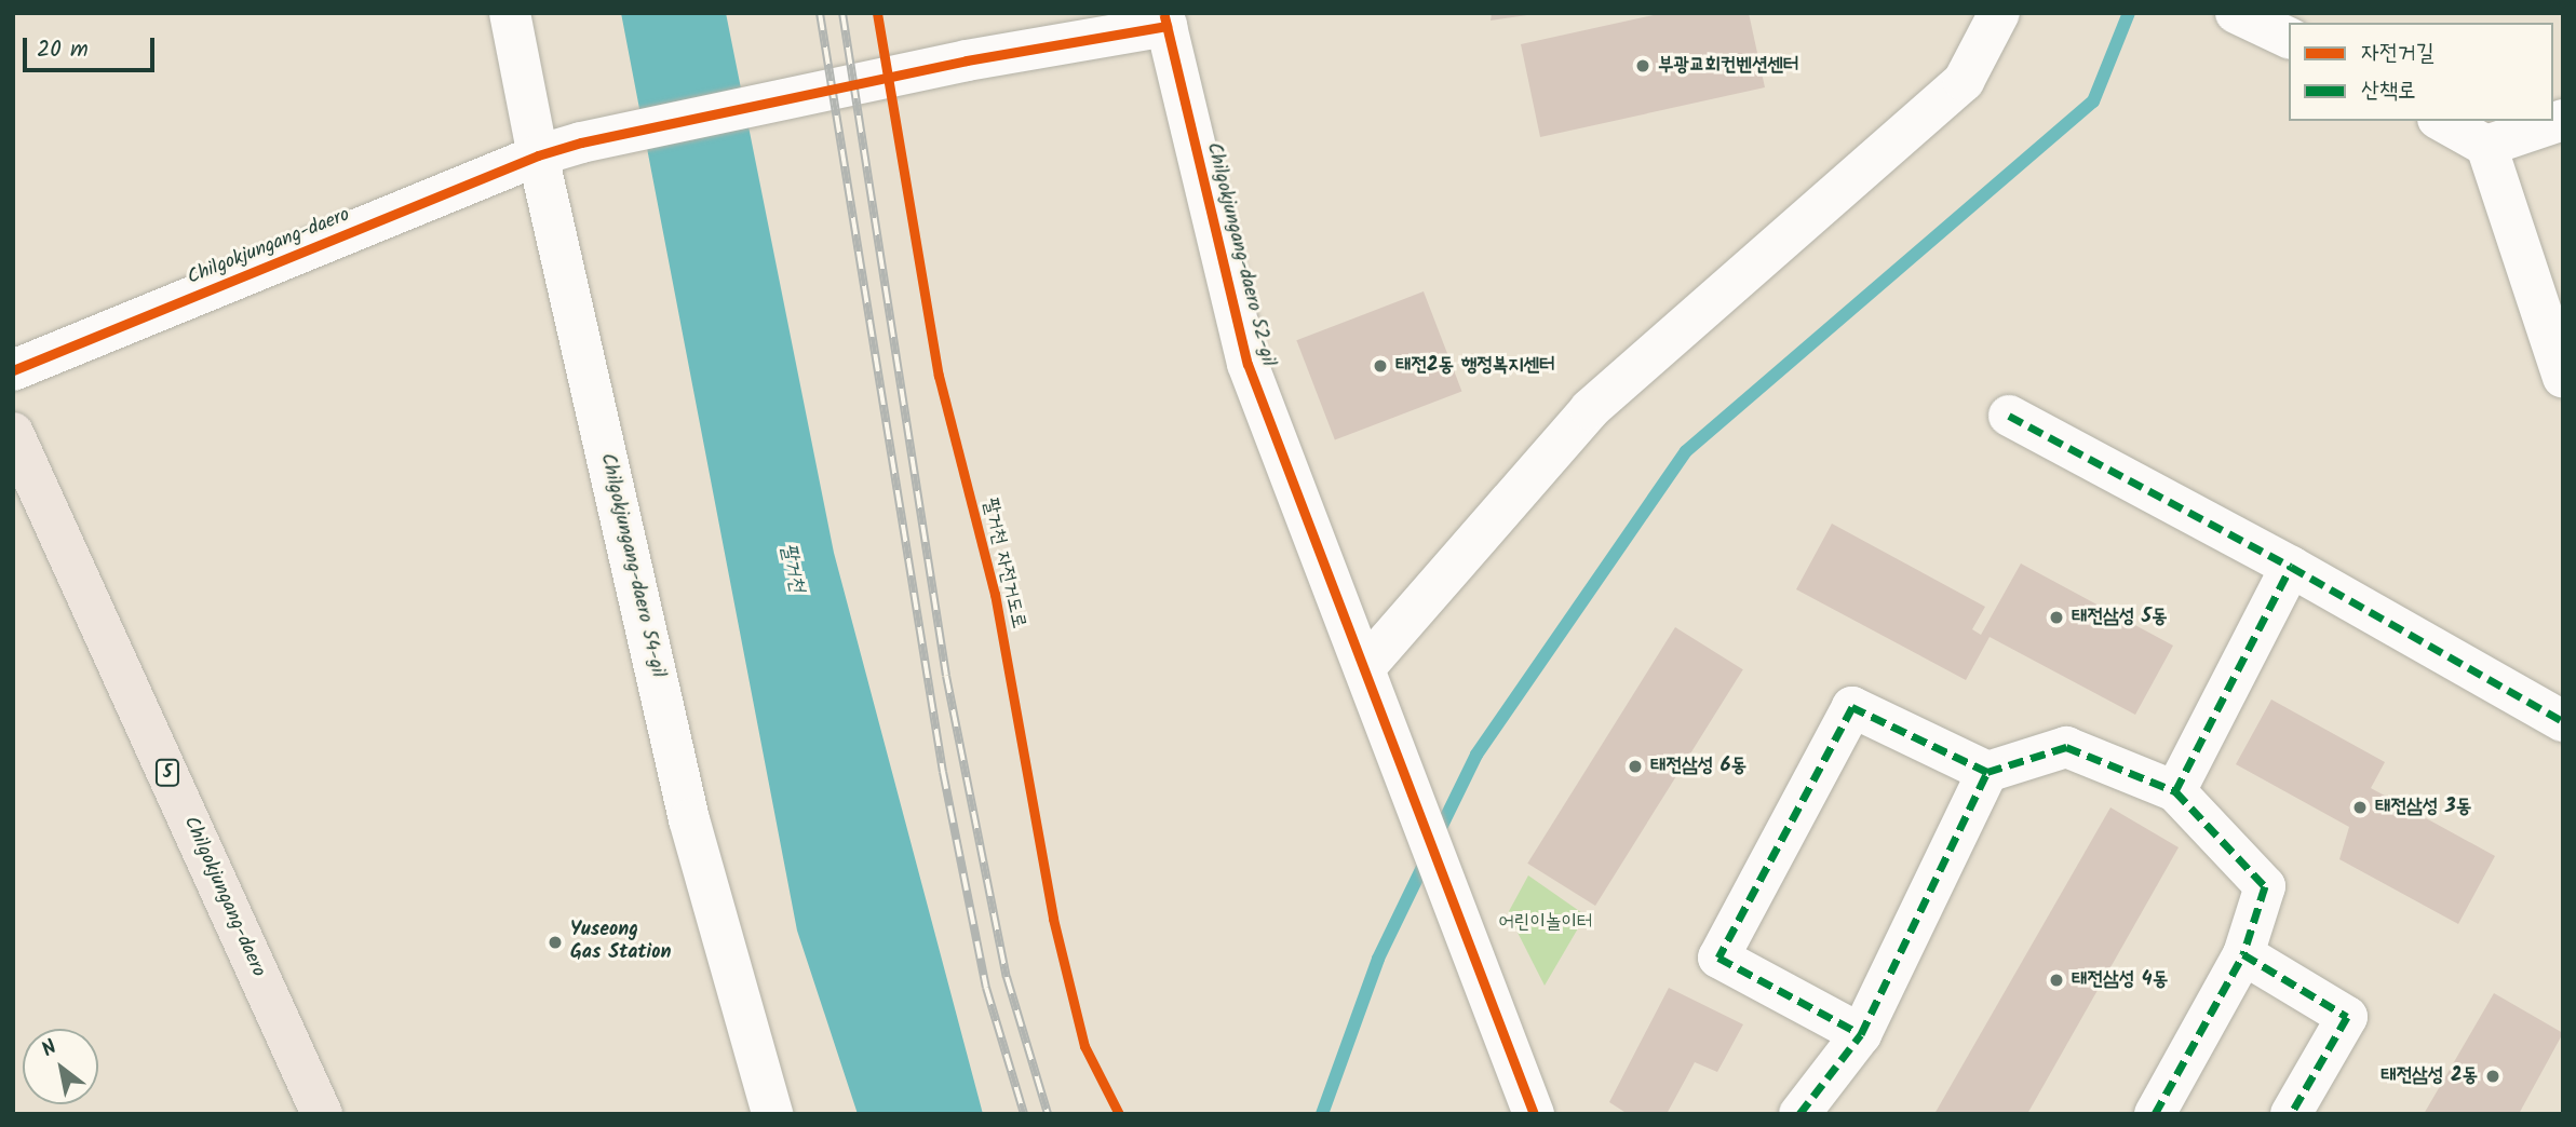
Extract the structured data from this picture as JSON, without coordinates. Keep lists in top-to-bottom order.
{
  "streets": {
    "main road": ["Chilgokjungang-daero", "5"],
    "street": ["Chilgokjungang-daero 52-gil", "Chilgokjungang-daero 54-gil"],
    "cycle path": ["팔거천 자전거도로"]
  },
  "crossings": [
    ["Chilgokjungang-daero", "Chilgokjungang-daero 52-gil"],
    ["Chilgokjungang-daero", "Chilgokjungang-daero 54-gil"]
  ],
  "water": ["팔거천"],
  "parks": ["어린이놀이터"],
  "places": [
    "부광교회컨벤션센터",
    "태전2동 행정복지센터",
    "태전삼성 5동",
    "태전삼성 6동",
    "태전삼성 3동",
    "Yuseong Gas Station",
    "태전삼성 4동",
    "태전삼성 2동"
  ],
  "legend": ["자전거길", "산책로"],
  "scale_bar": "20 m",
  "north": "top left"
}
